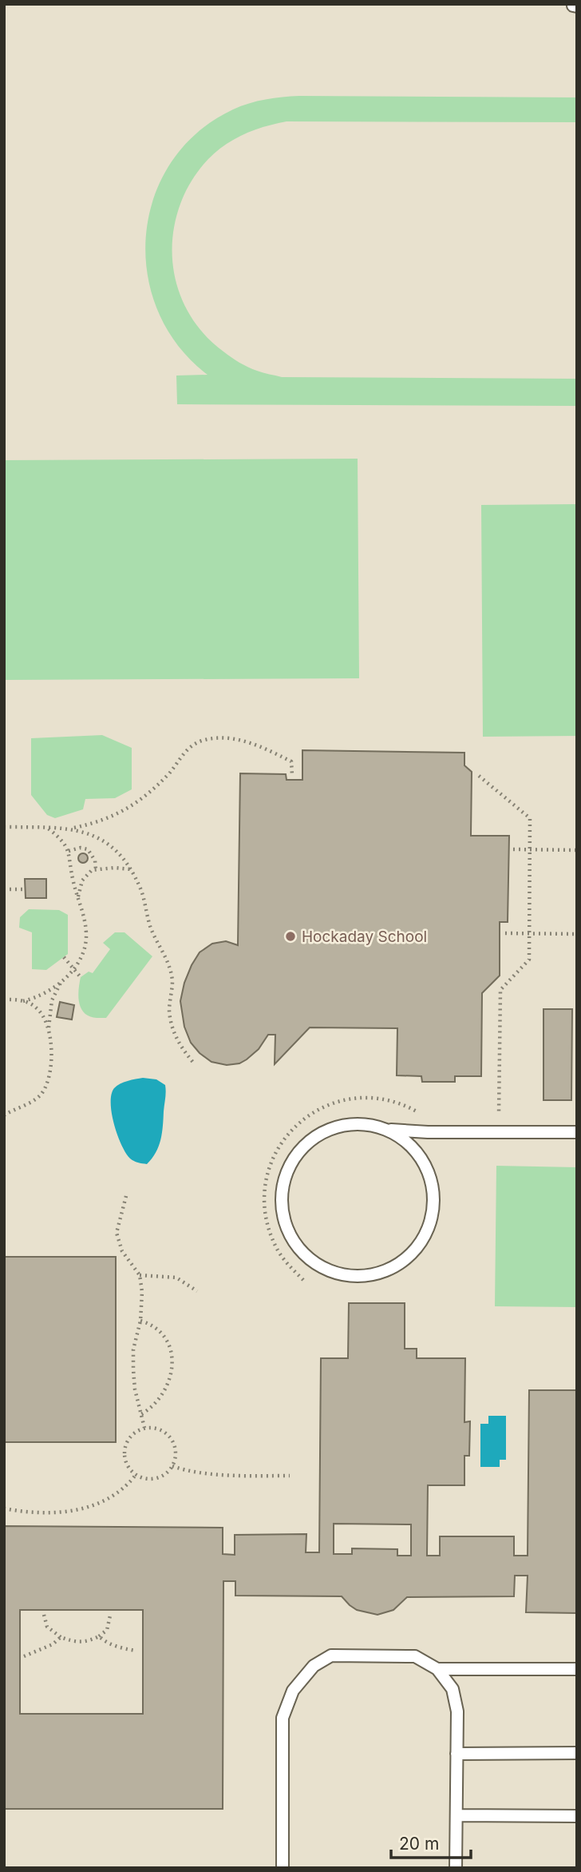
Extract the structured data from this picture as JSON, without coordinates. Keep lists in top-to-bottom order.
{
  "places": ["Hockaday School"],
  "scale_bar": "20 m"
}
